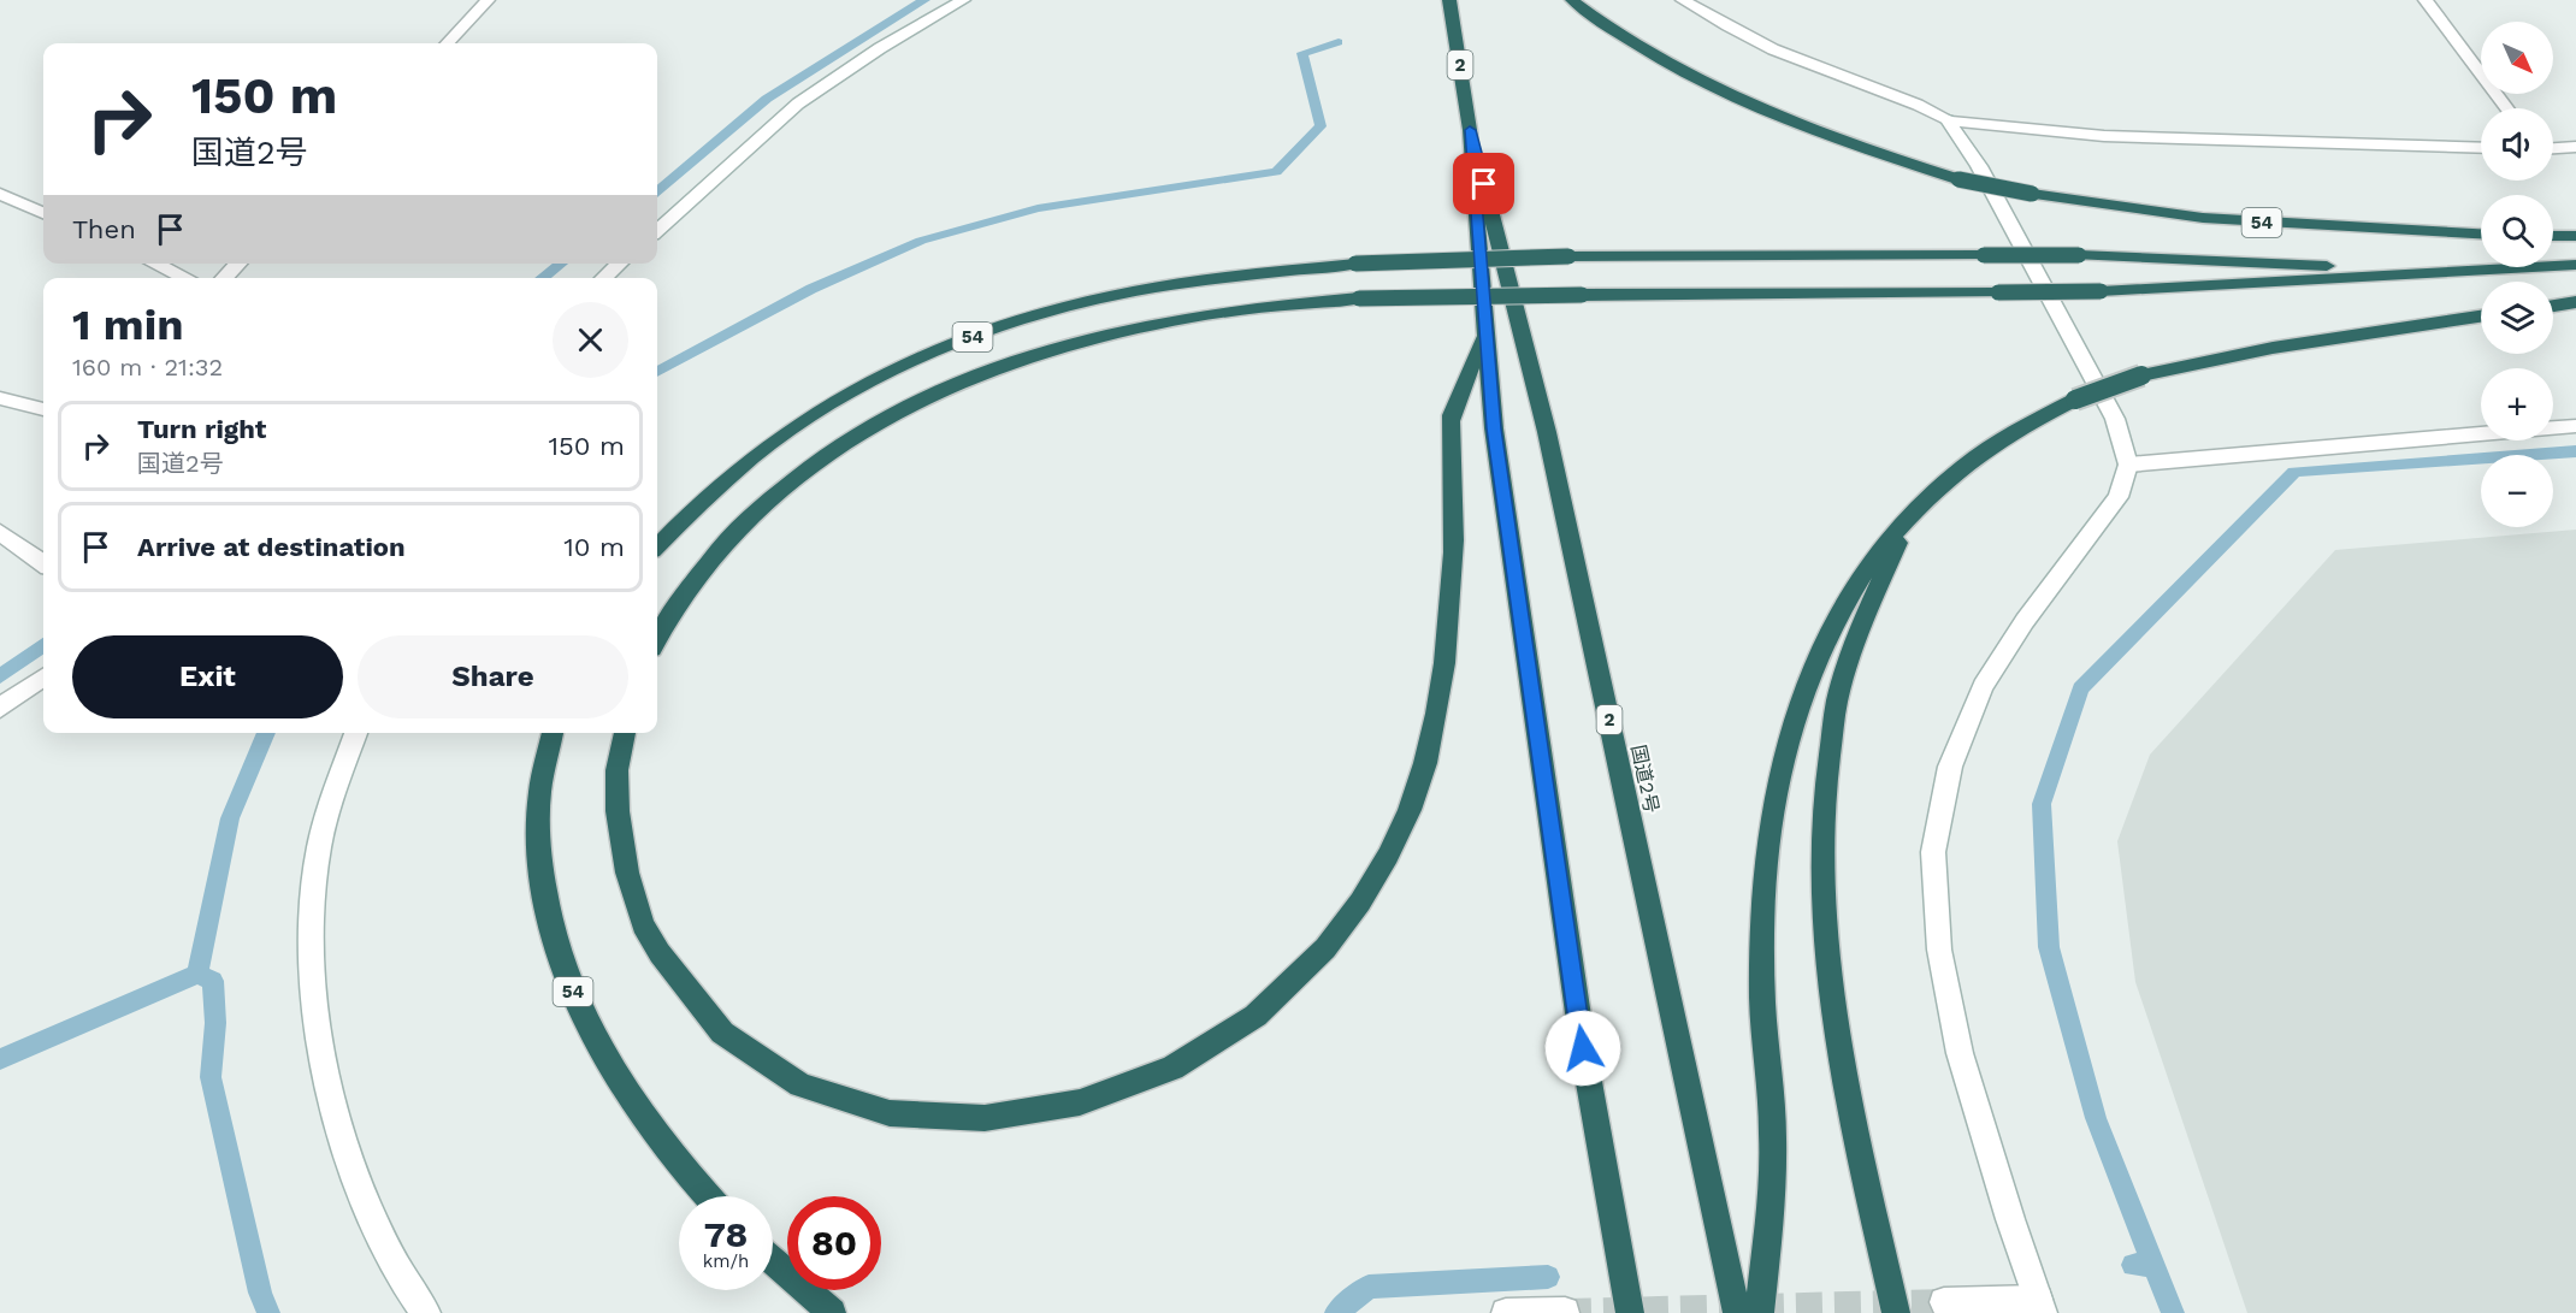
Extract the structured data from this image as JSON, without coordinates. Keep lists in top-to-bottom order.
{
  "streets": {
    "highway": ["2", "54", "国道2号"]
  },
  "north": "bottom right",
  "page": {
    "map_buttons": ["+", "−"],
    "turn": ["150 m", "国道2号"],
    "then": "Then",
    "heading": ["1 min", "160 m · 21:32"],
    "list": [
      {
        "name": "Turn right",
        "note": "国道2号",
        "value": "150 m"
      },
      {
        "name": "Arrive at destination",
        "value": "10 m"
      }
    ],
    "buttons": ["Exit", "Share"],
    "speed": "78 km/h",
    "limit": "80"
  }
}
